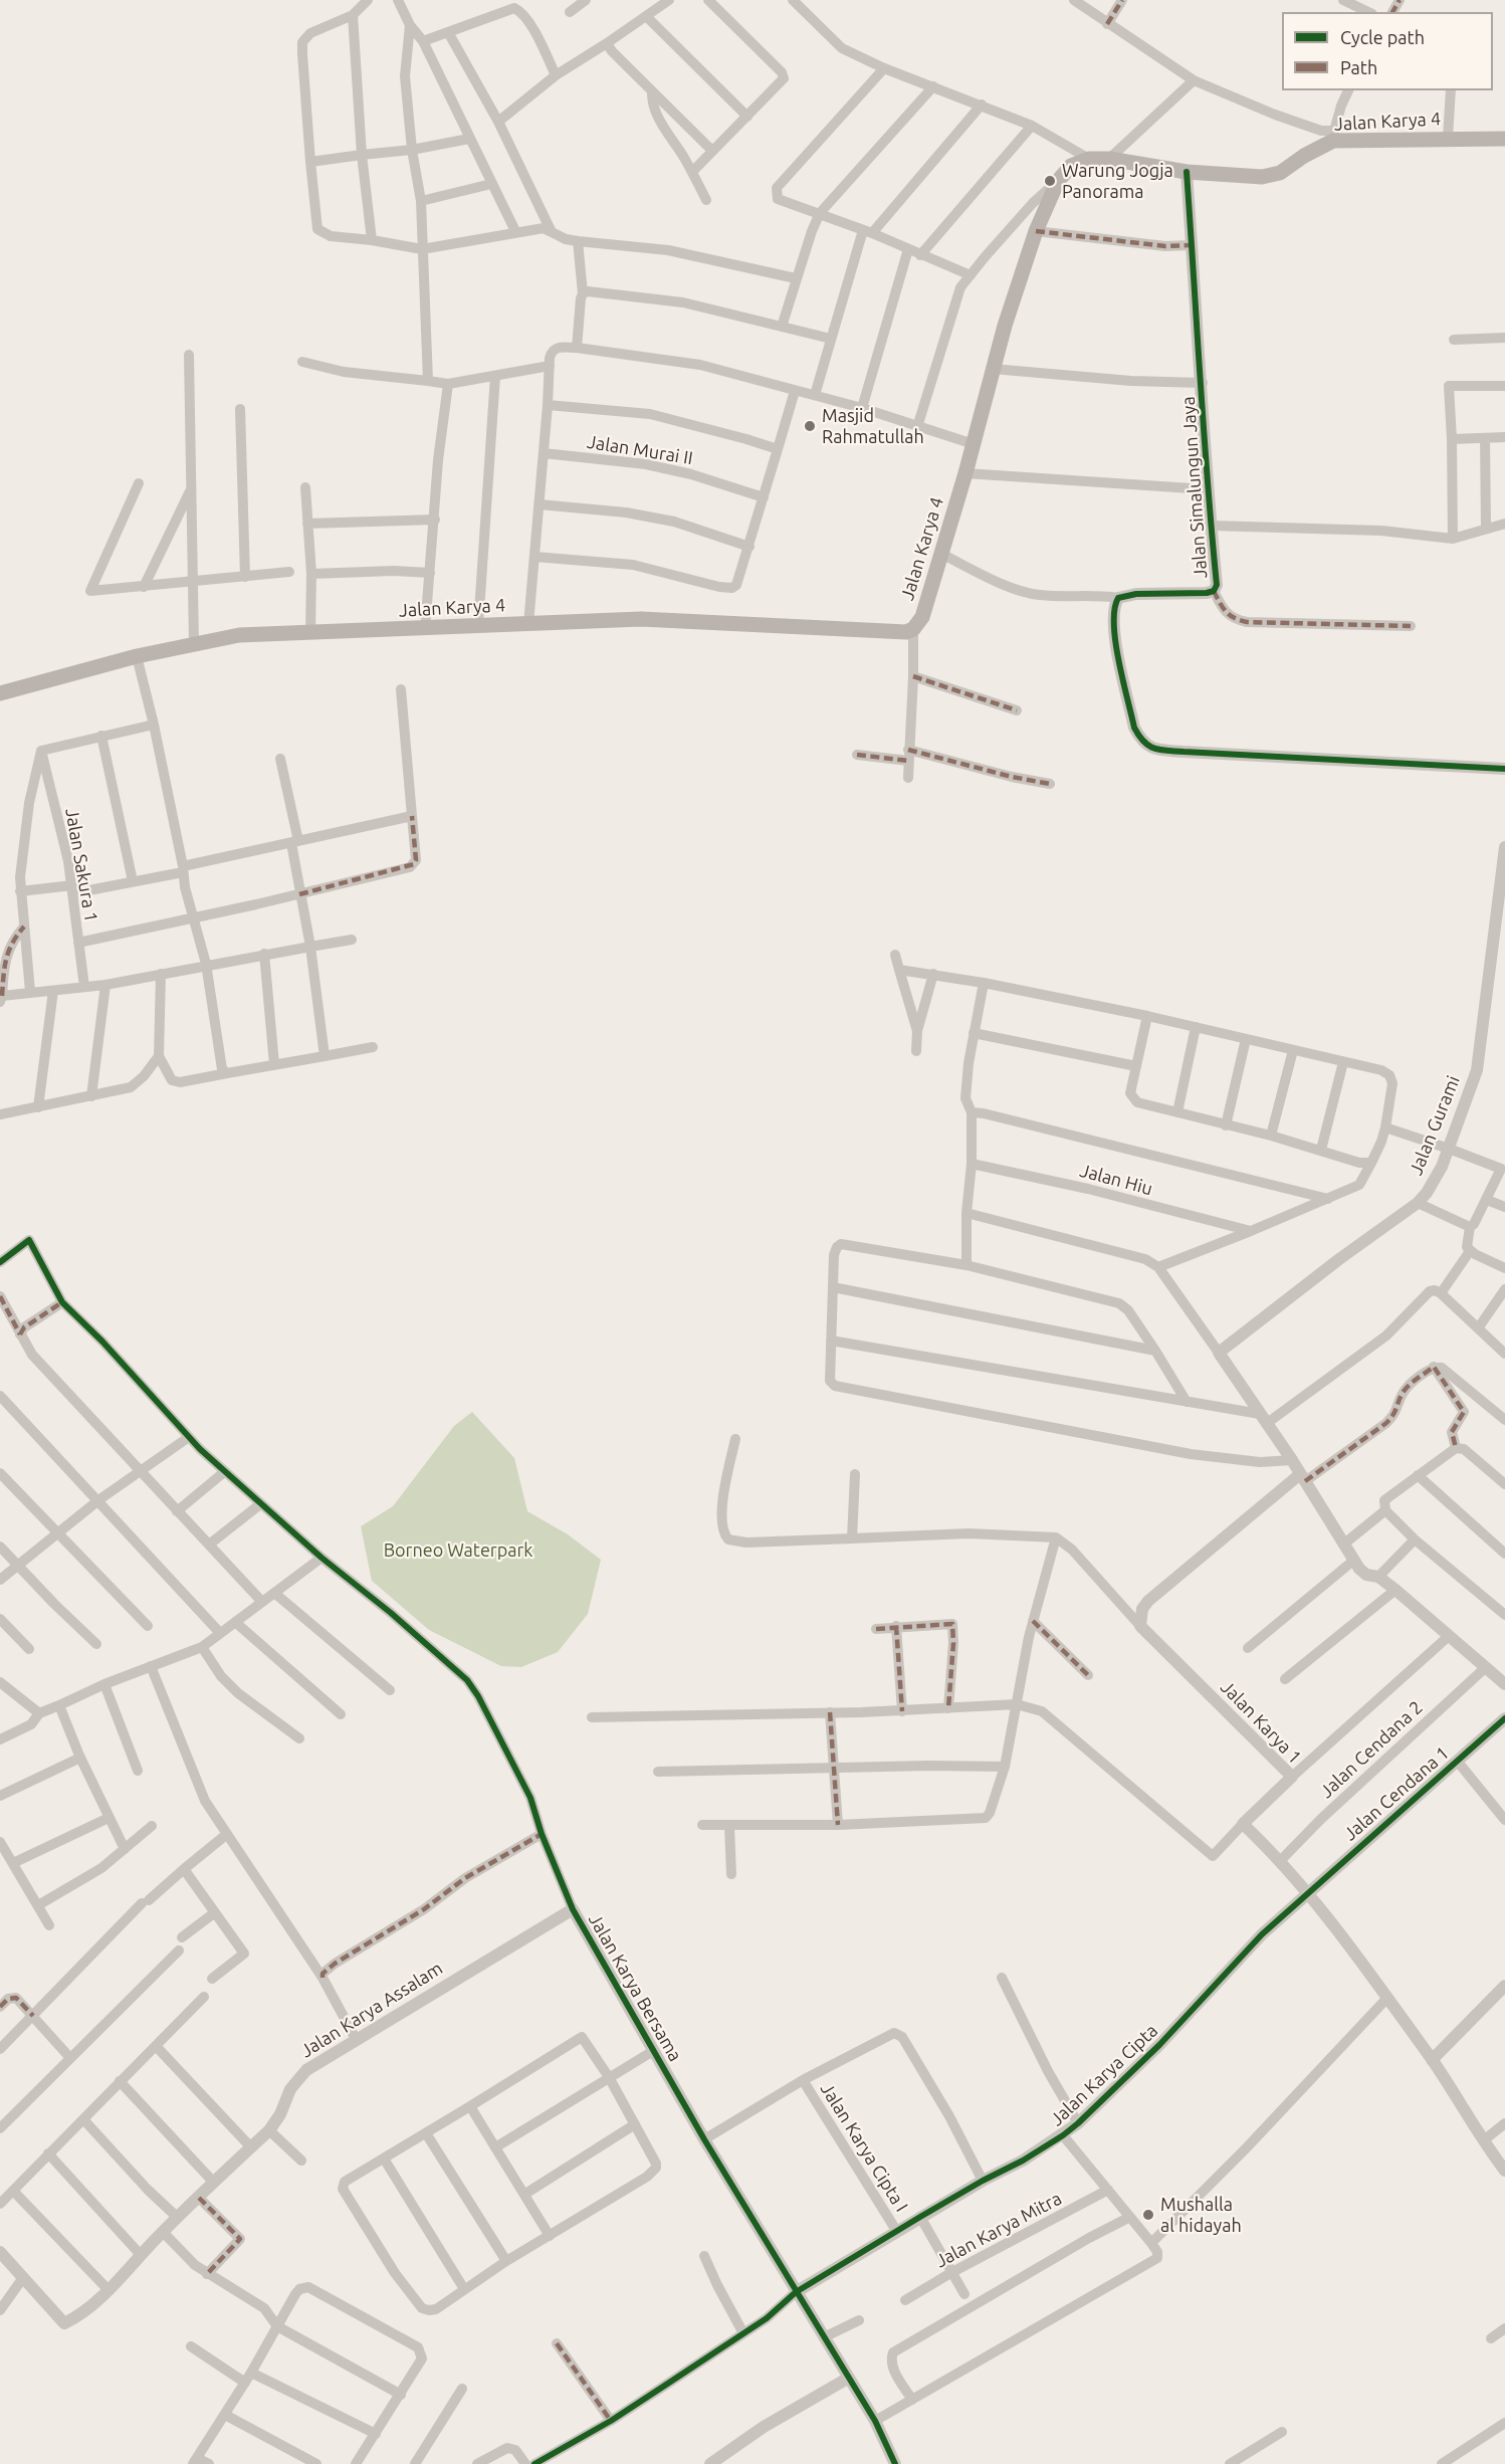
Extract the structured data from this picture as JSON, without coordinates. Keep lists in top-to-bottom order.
{
  "streets": {
    "main road": ["Jalan Karya 4"],
    "street": [
      "Jalan Murai II",
      "Jalan Simalungun Jaya",
      "Jalan Sakura 1",
      "Jalan Gurami",
      "Jalan Hiu",
      "Jalan Karya 1",
      "Jalan Cendana 2",
      "Jalan Cendana 1",
      "Jalan Karya Bersama",
      "Jalan Karya Assalam",
      "Jalan Karya Cipta",
      "Jalan Karya Cipta I",
      "Jalan Karya Mitra"
    ]
  },
  "crossings": [
    ["Jalan Karya 4", "Jalan Simalungun Jaya"],
    ["Jalan Cendana 1", "Jalan Karya Cipta"],
    ["Jalan Karya Bersama", "Jalan Karya Assalam"],
    ["Jalan Karya Bersama", "Jalan Karya Cipta"],
    ["Jalan Karya Cipta", "Jalan Karya Cipta I"]
  ],
  "parks": ["Borneo Waterpark"],
  "places": ["Warung Jogja Panorama", "Masjid Rahmatullah", "Mushalla al hidayah"],
  "legend": ["Cycle path", "Path"]
}
